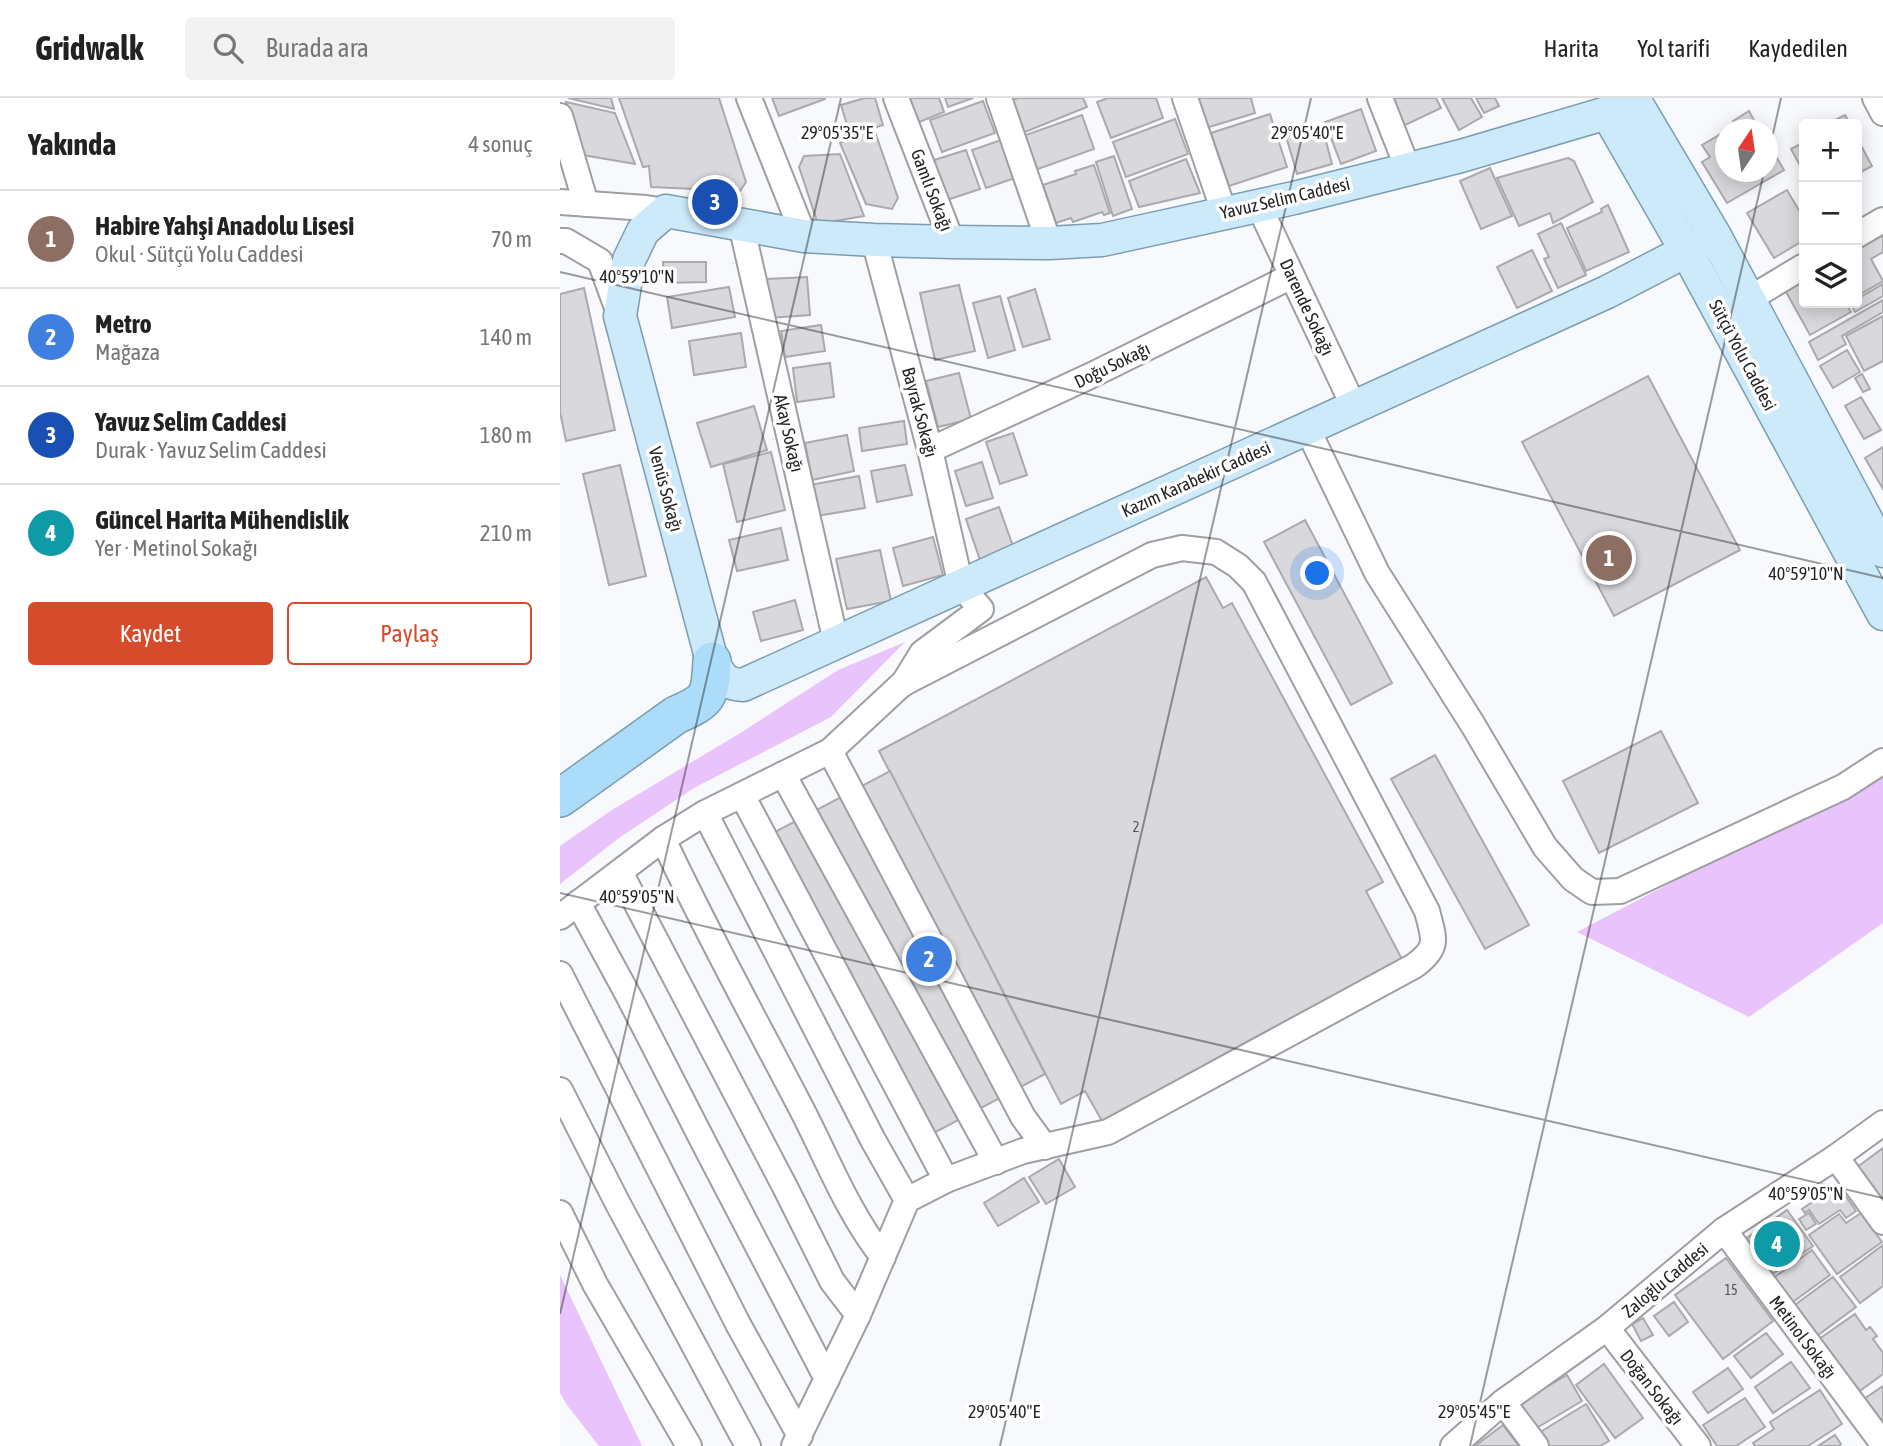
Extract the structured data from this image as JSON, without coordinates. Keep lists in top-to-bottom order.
{
  "streets": {
    "main road": [
      "Yavuz Selim Caddesi",
      "Sütçü Yolu Caddesi",
      "Kazım Karabekir Caddesi",
      "Venüs Sokağı"
    ],
    "street": [
      "Gamlı Sokağı",
      "Darende Sokağı",
      "Doğu Sokağı",
      "Bayrak Sokağı",
      "Akay Sokağı",
      "Zaloğlu Caddesi",
      "Metinol Sokağı",
      "Doğan Sokağı"
    ]
  },
  "crossings": [
    ["Gamlı Sokağı", "Yavuz Selim Caddesi"],
    ["Yavuz Selim Caddesi", "Darende Sokağı"],
    ["Yavuz Selim Caddesi", "Sütçü Yolu Caddesi"],
    ["Yavuz Selim Caddesi", "Bayrak Sokağı"],
    ["Yavuz Selim Caddesi", "Akay Sokağı"],
    ["Darende Sokağı", "Doğu Sokağı"],
    ["Darende Sokağı", "Kazım Karabekir Caddesi"],
    ["Sütçü Yolu Caddesi", "Kazım Karabekir Caddesi"],
    ["Doğu Sokağı", "Bayrak Sokağı"],
    ["Bayrak Sokağı", "Kazım Karabekir Caddesi"],
    ["Akay Sokağı", "Kazım Karabekir Caddesi"],
    ["Kazım Karabekir Caddesi", "Venüs Sokağı"],
    ["Zaloğlu Caddesi", "Metinol Sokağı"],
    ["Zaloğlu Caddesi", "Doğan Sokağı"]
  ],
  "house_numbers": ["2", "15"],
  "north": "top",
  "page": {
    "header": "Gridwalk",
    "search": "Burada ara",
    "nav": ["Harita", "Yol tarifi", "Kaydedilen"],
    "heading": ["Yakında", "4 sonuç"],
    "map_buttons": ["+", "−"],
    "pins": [
      "3",
      "1",
      "2",
      "4"
    ],
    "list": [
      {
        "mark": "1",
        "name": "Habire Yahşi Anadolu Lisesi",
        "note": "Okul · Sütçü Yolu Caddesi",
        "value": "70 m"
      },
      {
        "mark": "2",
        "name": "Metro",
        "note": "Mağaza",
        "value": "140 m"
      },
      {
        "mark": "3",
        "name": "Yavuz Selim Caddesi",
        "note": "Durak · Yavuz Selim Caddesi",
        "value": "180 m"
      },
      {
        "mark": "4",
        "name": "Güncel Harita Mühendislik",
        "note": "Yer · Metinol Sokağı",
        "value": "210 m"
      }
    ],
    "buttons": ["Kaydet", "Paylaş"]
  },
  "coordinates": [
    "29°05'35\"E",
    "29°05'40\"E",
    "40°59'10\"N",
    "40°59'05\"N",
    "29°05'45\"E"
  ]
}
